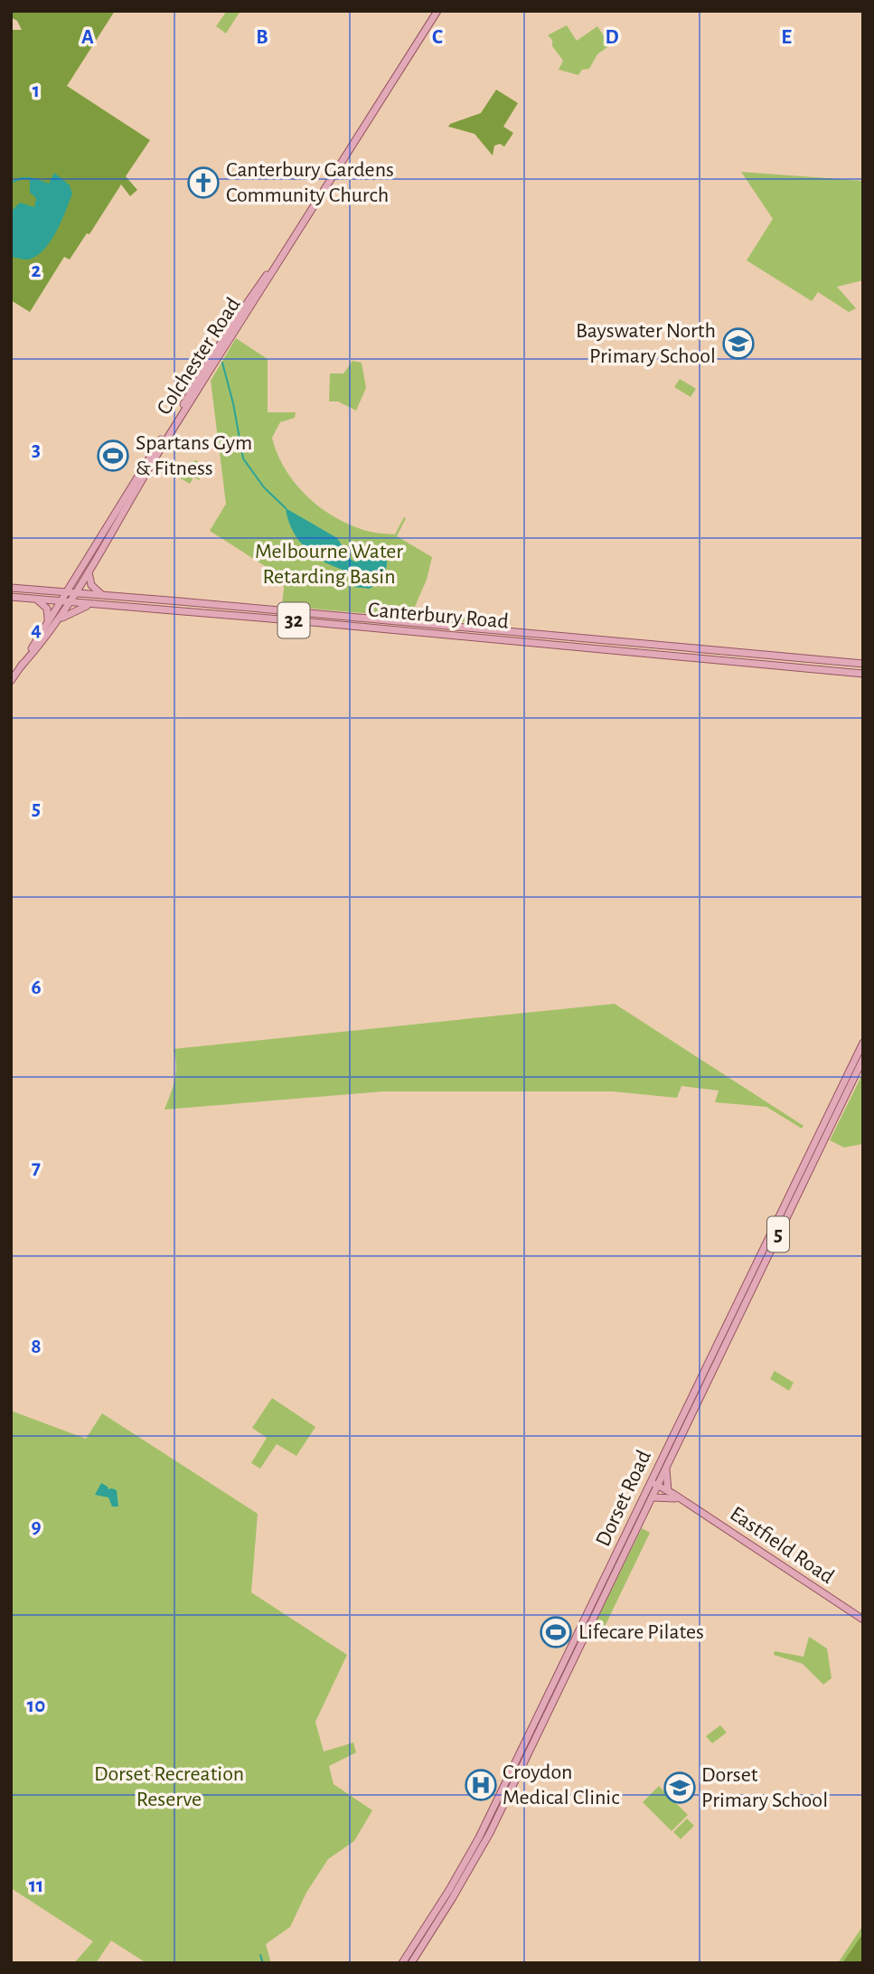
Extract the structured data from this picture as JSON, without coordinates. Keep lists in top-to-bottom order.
{
  "streets": {
    "main road": [
      "Colchester Road",
      "Canterbury Road",
      "32",
      "5",
      "Dorset Road",
      "Eastfield Road"
    ]
  },
  "crossings": [
    ["Colchester Road", "Canterbury Road"],
    ["Dorset Road", "Eastfield Road"]
  ],
  "parks": ["Melbourne Water Retarding Basin", "Dorset Recreation Reserve"],
  "places": {
    "church": ["Canterbury Gardens Community Church"],
    "school or university": ["Bayswater North Primary School", "Dorset Primary School"],
    "sports": ["Spartans Gym & Fitness", "Lifecare Pilates"],
    "hospital": ["Croydon Medical Clinic"]
  },
  "grid": {
    "columns": [
      "A",
      "B",
      "C",
      "D",
      "E"
    ],
    "rows": [
      "1",
      "2",
      "3",
      "4",
      "5",
      "6",
      "7",
      "8",
      "9",
      "10",
      "11"
    ]
  }
}
